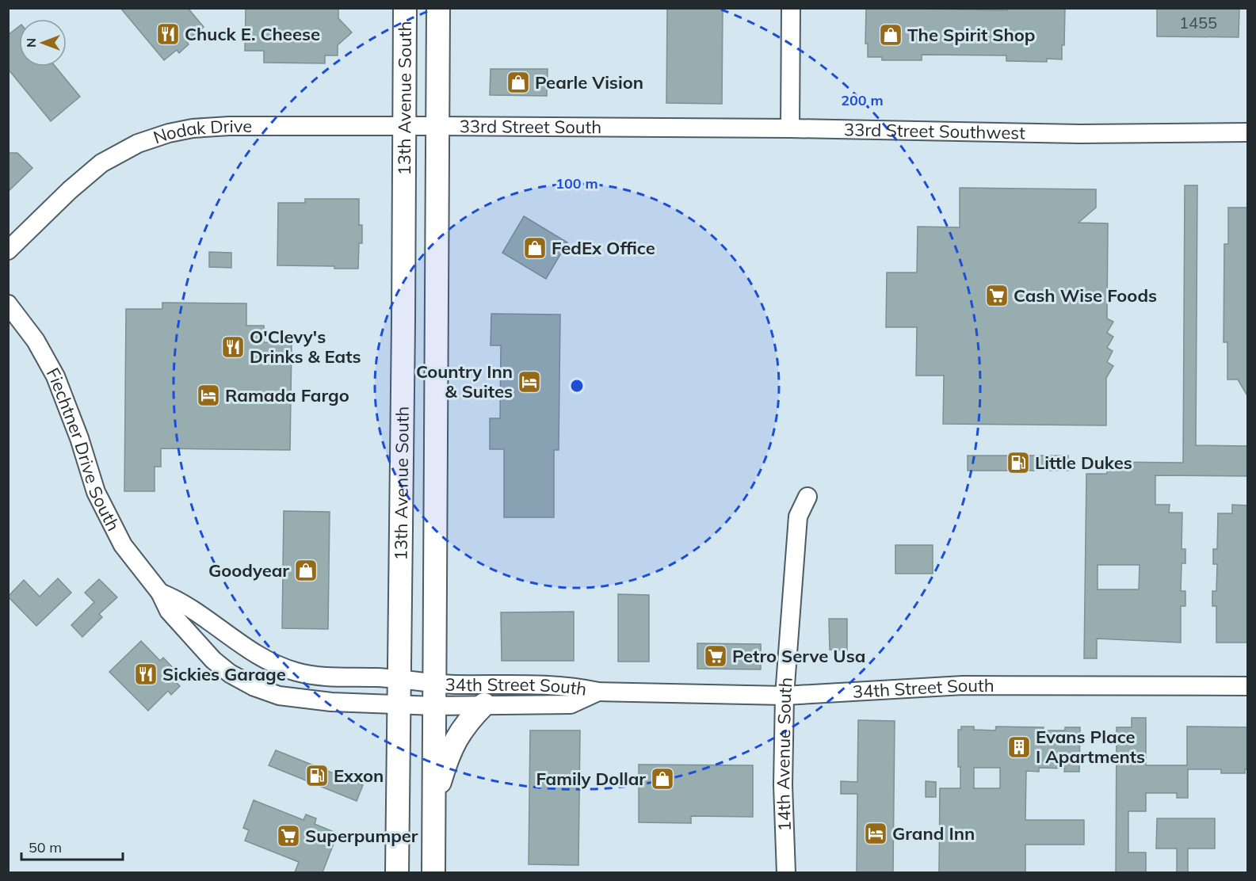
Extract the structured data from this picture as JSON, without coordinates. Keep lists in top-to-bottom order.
{
  "streets": {
    "main road": ["13th Avenue South"],
    "street": [
      "33rd Street South",
      "33rd Street Southwest",
      "Nodak Drive",
      "Fiechtner Drive South",
      "34th Street South",
      "14th Avenue South"
    ]
  },
  "crossings": [
    ["13th Avenue South", "33rd Street South"],
    ["13th Avenue South", "Nodak Drive"],
    ["13th Avenue South", "Fiechtner Drive South"],
    ["13th Avenue South", "34th Street South"],
    ["33rd Street South", "33rd Street Southwest"],
    ["33rd Street South", "Nodak Drive"],
    ["Fiechtner Drive South", "34th Street South"],
    ["34th Street South", "14th Avenue South"]
  ],
  "places": {
    "restaurant": ["Chuck E. Cheese", "O'Clevy's Drinks & Eats", "Sickies Garage"],
    "shop": [
      "The Spirit Shop",
      "Pearle Vision",
      "FedEx Office",
      "Goodyear",
      "Family Dollar"
    ],
    "supermarket": ["Cash Wise Foods", "Petro Serve Usa", "Superpumper"],
    "hotel": ["Country Inn & Suites", "Ramada Fargo", "Grand Inn"],
    "fuel station": ["Little Dukes", "Exxon"],
    "building": ["Evans Place I Apartments"]
  },
  "house_numbers": ["1455"],
  "scale_bar": "50 m",
  "north": "left",
  "rings": ["200 m", "100 m"]
}
